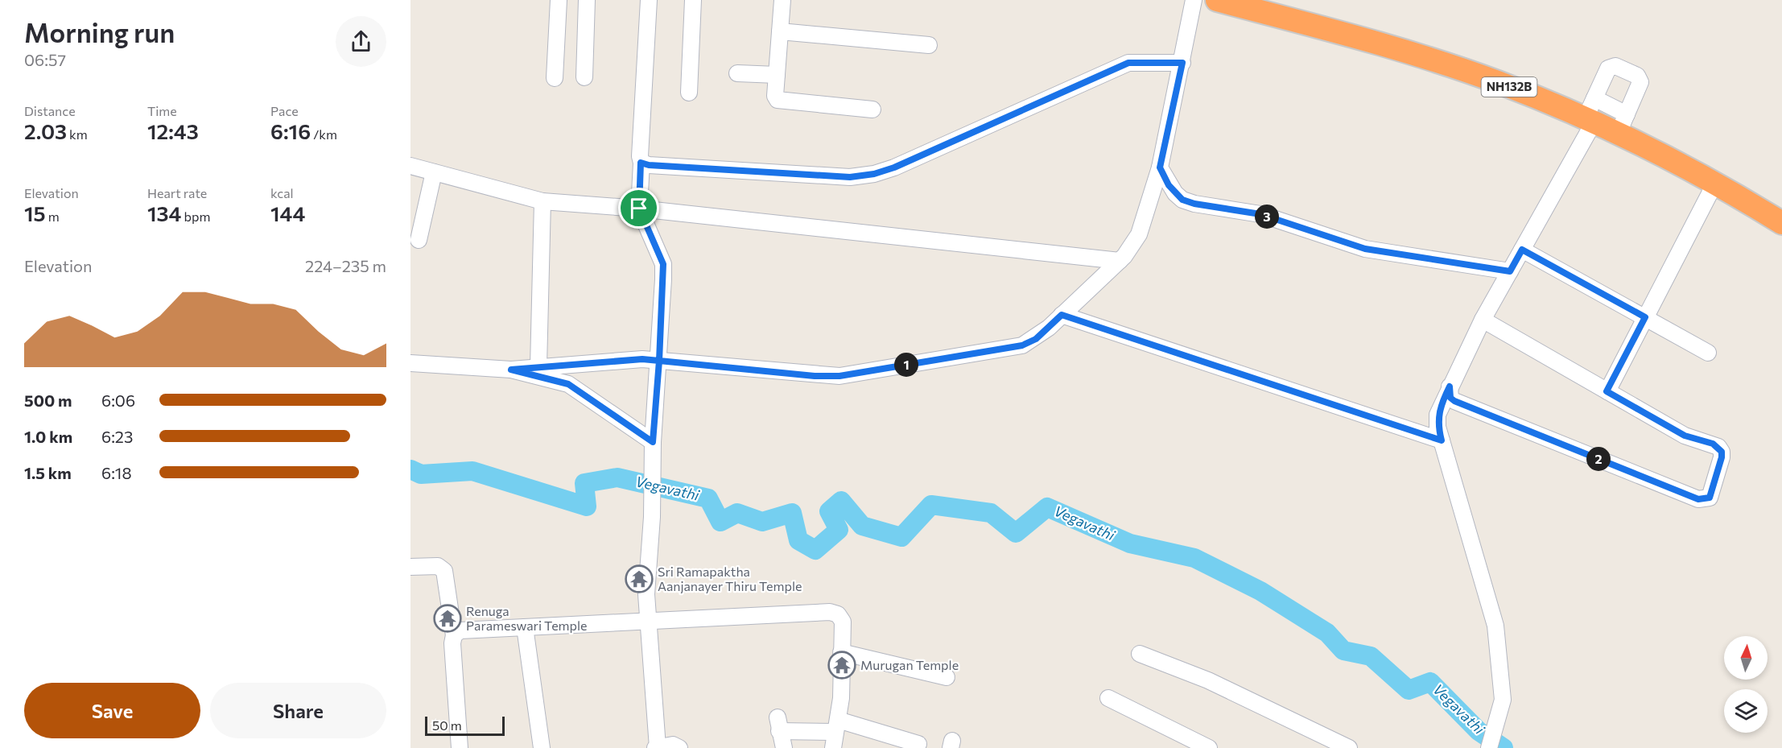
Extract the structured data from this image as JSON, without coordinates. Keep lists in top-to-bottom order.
{
  "streets": {
    "highway": ["NH132B"]
  },
  "water": ["Vegavathi"],
  "places": {
    "temple": ["Sri Ramapaktha Aanjanayer Thiru Temple", "Renuga Parameswari Temple", "Murugan Temple"]
  },
  "scale_bar": "50 m",
  "north": "top",
  "page": {
    "heading": ["Morning run", "06:57"],
    "stats": [
      ["Distance", "2.03 km"],
      ["Time", "12:43"],
      ["Pace", "6:16 /km"],
      ["Elevation", "15 m"],
      ["Heart rate", "134 bpm"],
      ["kcal", "144"]
    ],
    "pins": ["3", "1", "2"],
    "chart": ["Elevation", "224–235 m"],
    "list": [
      {
        "name": "500 m",
        "note": "6:06"
      },
      {
        "name": "1.0 km",
        "note": "6:23"
      },
      {
        "name": "1.5 km",
        "note": "6:18"
      }
    ],
    "buttons": ["Save", "Share"],
    "scale": "50 m"
  }
}
